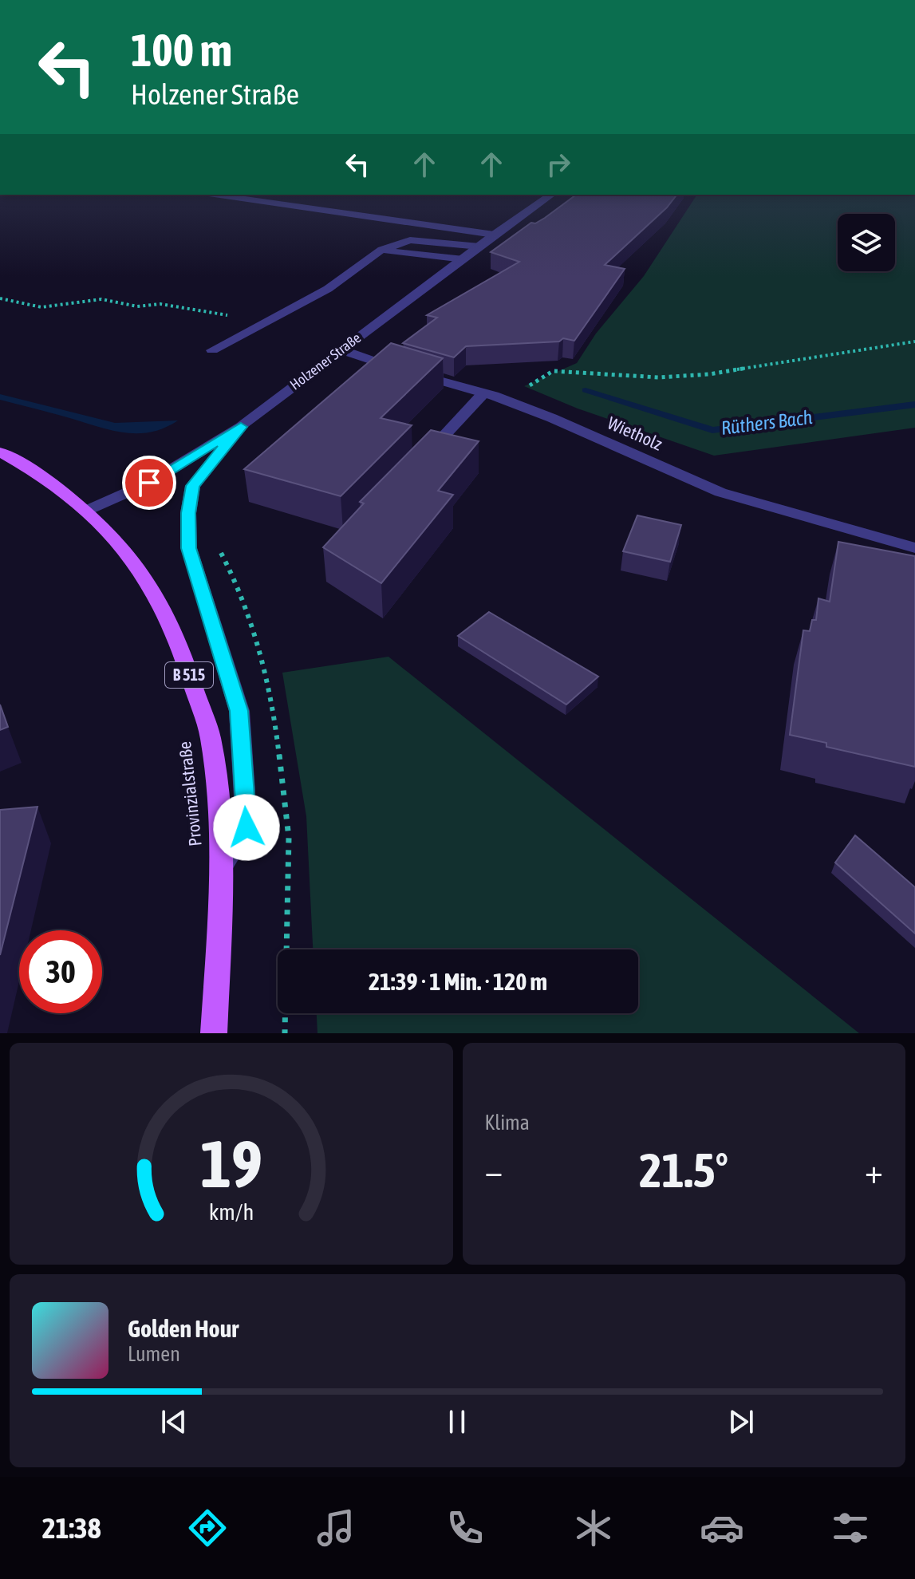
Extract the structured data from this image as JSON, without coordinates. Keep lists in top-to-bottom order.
{
  "streets": {
    "main road": ["B 515", "Provinzialstraße"],
    "street": ["Holzener Straße", "Wietholz"]
  },
  "crossings": [
    ["Holzener Straße", "Wietholz"],
    ["Holzener Straße", "Provinzialstraße"]
  ],
  "water": ["Rüthers Bach"],
  "page": {
    "turn": ["100 m", "Holzener Straße"],
    "limit": "30",
    "trip": "21:39 · 1 Min. · 120 m",
    "tile": "Klima",
    "heat": ["−", "21.5°", "+"],
    "song": ["Golden Hour", "Lumen"],
    "tabs": "21:38",
    "gauge": ["19", "km/h"]
  }
}
